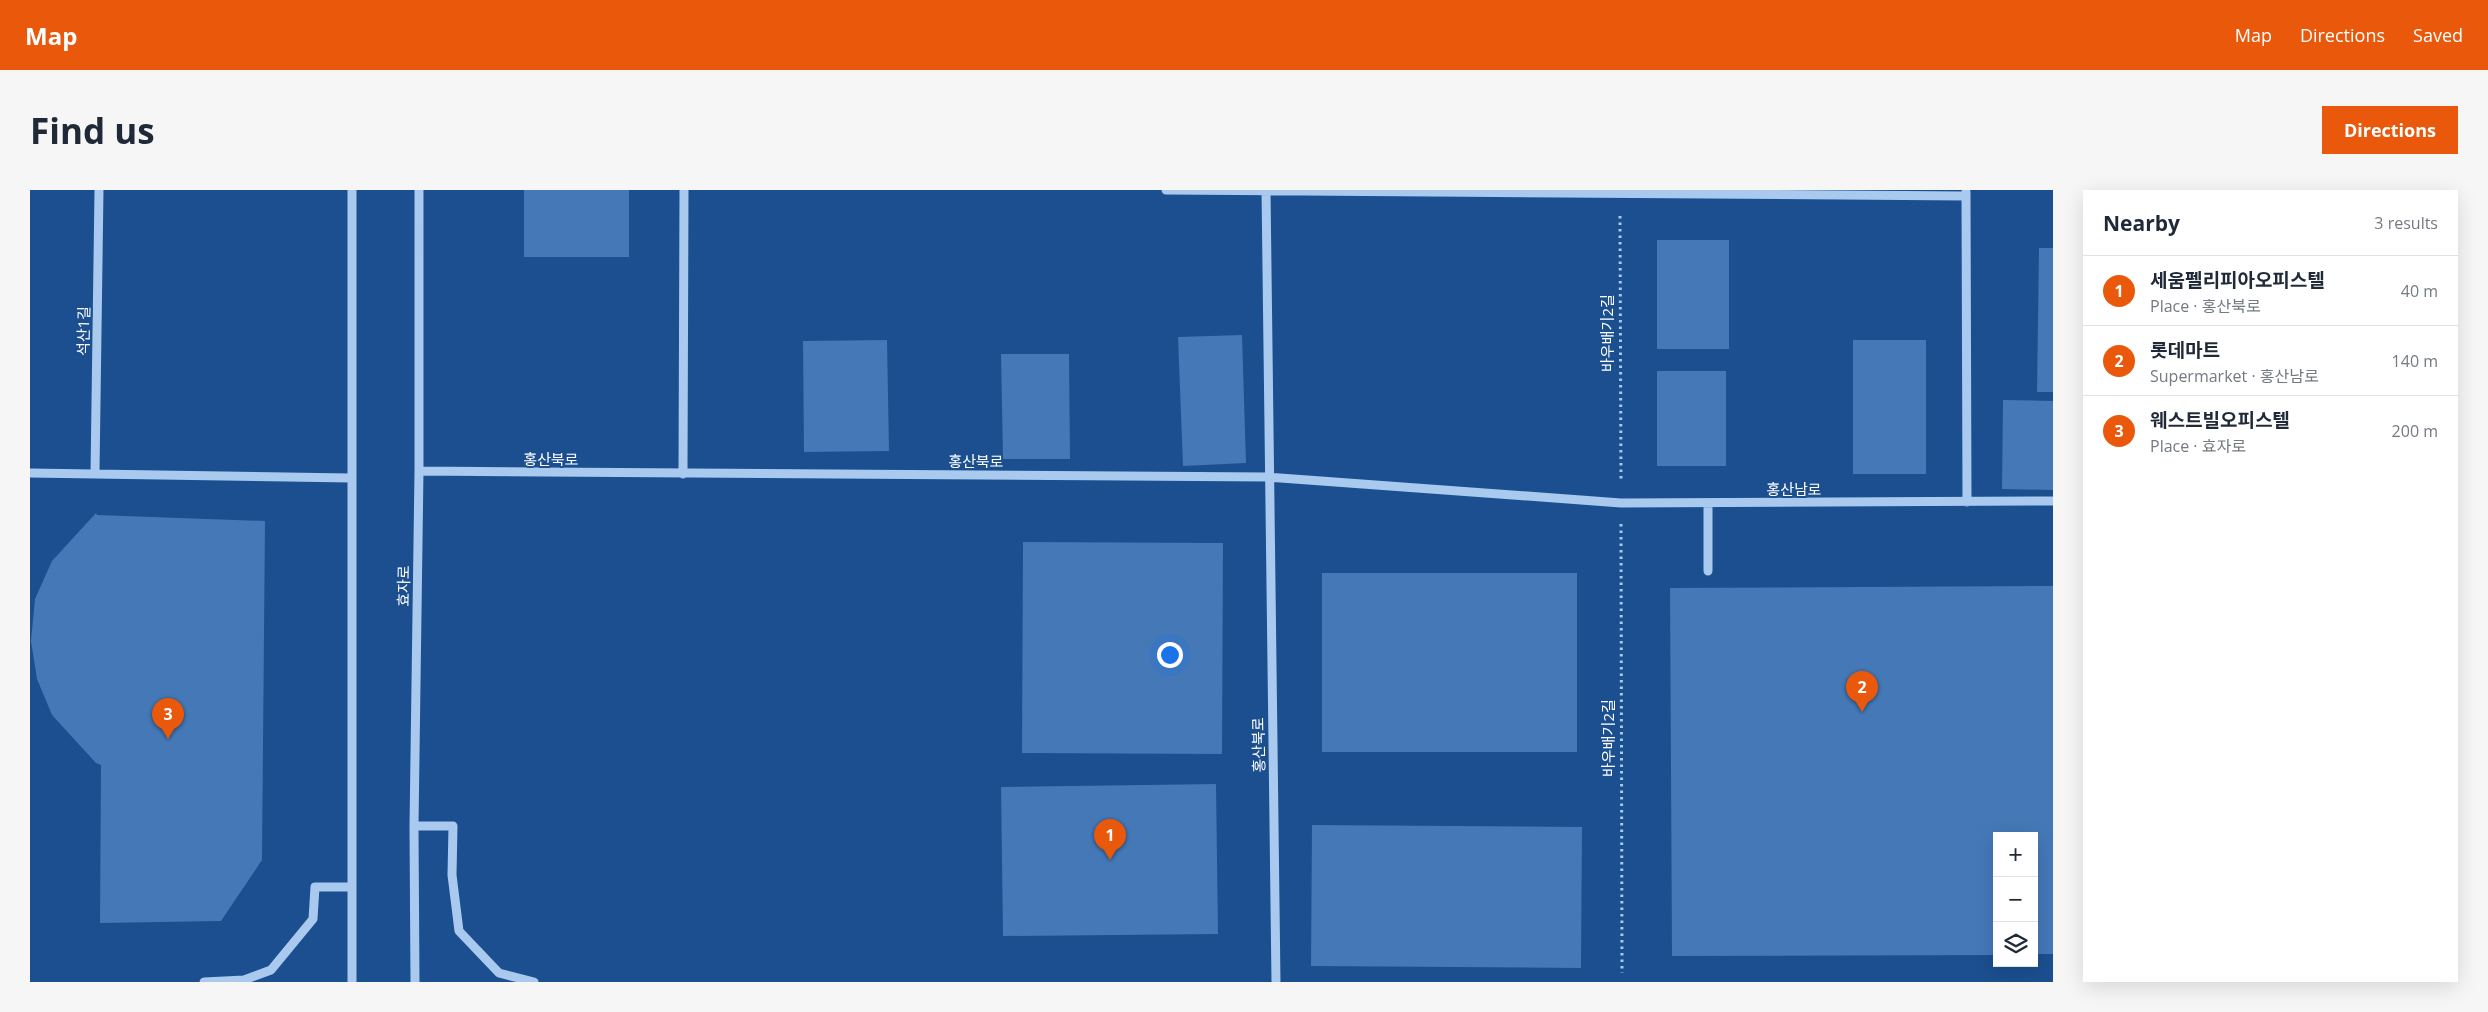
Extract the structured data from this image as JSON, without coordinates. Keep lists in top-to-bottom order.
{
  "streets": {
    "street": [
      "석산1길",
      "홍산북로",
      "홍산남로",
      "효자로"
    ],
    "path": ["바우배기2길"]
  },
  "crossings": [
    ["바우배기2길", "홍산남로"],
    ["홍산북로", "효자로"]
  ],
  "page": {
    "header": "Map",
    "nav": ["Map", "Directions", "Saved"],
    "buttons": "Directions",
    "title": "Find us",
    "heading": ["Nearby", "3 results"],
    "list": [
      {
        "mark": "1",
        "name": "세움펠리피아오피스텔",
        "note": "Place · 홍산북로",
        "value": "40 m"
      },
      {
        "mark": "2",
        "name": "롯데마트",
        "note": "Supermarket · 홍산남로",
        "value": "140 m"
      },
      {
        "mark": "3",
        "name": "웨스트빌오피스텔",
        "note": "Place · 효자로",
        "value": "200 m"
      }
    ],
    "pins": ["2", "3", "1"],
    "map_buttons": ["+", "−"]
  }
}
